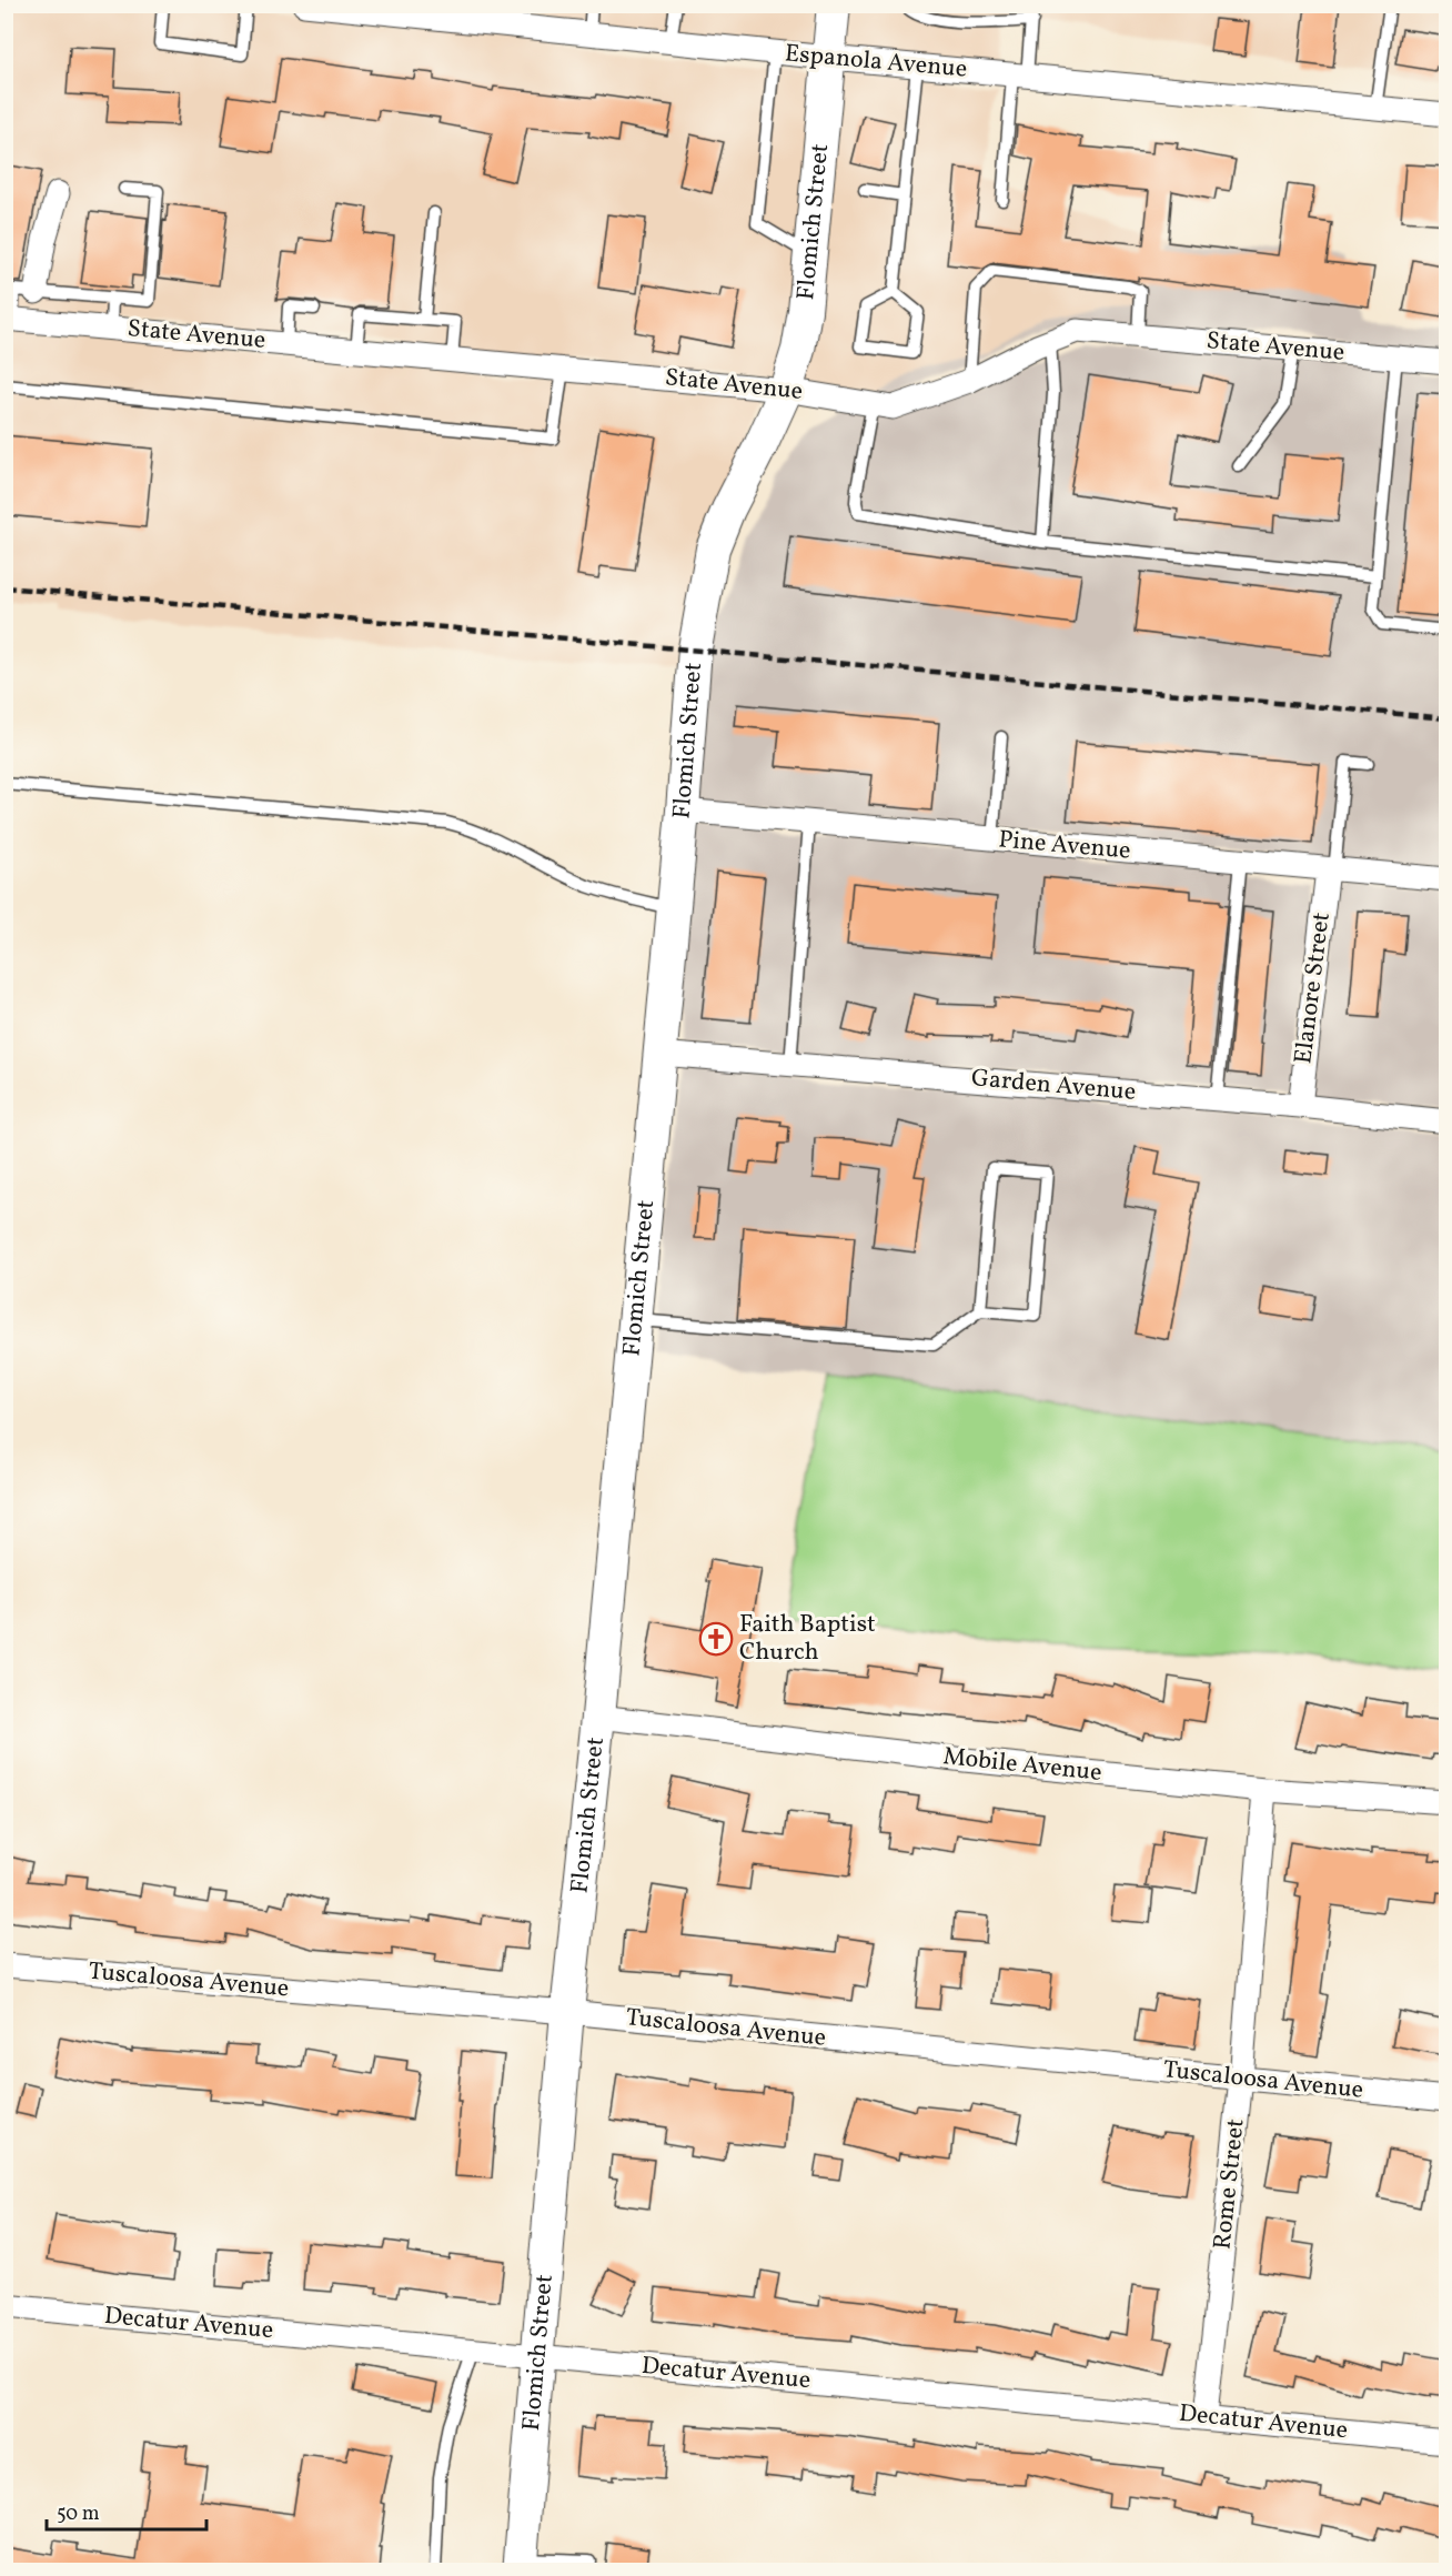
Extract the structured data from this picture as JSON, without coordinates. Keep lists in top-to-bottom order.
{
  "streets": {
    "street": [
      "Espanola Avenue",
      "Flomich Street",
      "State Avenue",
      "Pine Avenue",
      "Elanore Street",
      "Garden Avenue",
      "Mobile Avenue",
      "Tuscaloosa Avenue",
      "Rome Street",
      "Decatur Avenue"
    ]
  },
  "crossings": [
    ["Espanola Avenue", "Flomich Street"],
    ["Flomich Street", "State Avenue"],
    ["Flomich Street", "Pine Avenue"],
    ["Flomich Street", "Garden Avenue"],
    ["Flomich Street", "Mobile Avenue"],
    ["Flomich Street", "Tuscaloosa Avenue"],
    ["Flomich Street", "Decatur Avenue"],
    ["Pine Avenue", "Elanore Street"],
    ["Elanore Street", "Garden Avenue"],
    ["Mobile Avenue", "Rome Street"],
    ["Tuscaloosa Avenue", "Rome Street"],
    ["Rome Street", "Decatur Avenue"]
  ],
  "places": {
    "church": ["Faith Baptist Church"]
  },
  "scale_bar": "50 m"
}
